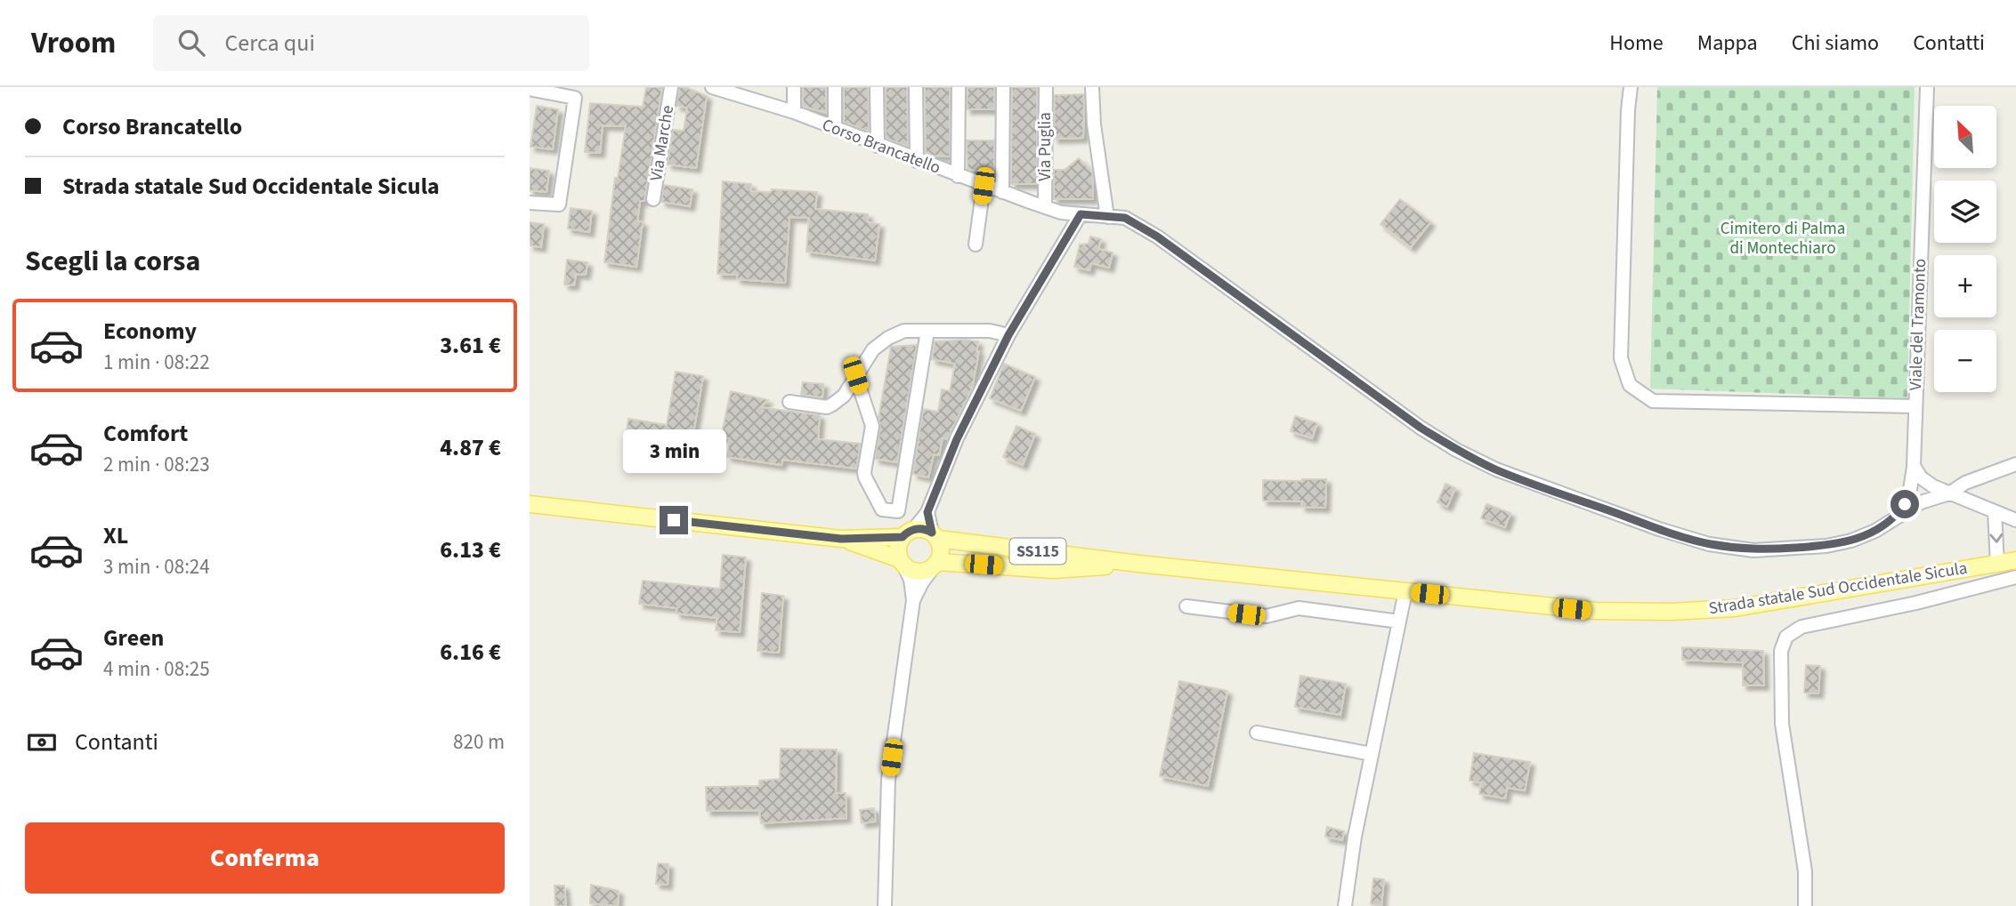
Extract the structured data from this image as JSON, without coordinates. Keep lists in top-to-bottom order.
{
  "streets": {
    "main road": ["SS115", "Strada statale Sud Occidentale Sicula"],
    "street": [
      "Via Marche",
      "Corso Brancatello",
      "Via Puglia",
      "Viale del Tramonto"
    ]
  },
  "crossings": [
    ["Corso Brancatello", "Via Puglia"],
    ["Corso Brancatello", "Viale del Tramonto"]
  ],
  "parks": ["Cimitero di Palma di Montechiaro"],
  "north": "top left",
  "page": {
    "header": "Vroom",
    "search": "Cerca qui",
    "nav": [
      "Home",
      "Mappa",
      "Chi siamo",
      "Contatti"
    ],
    "banner": ["Corso Brancatello", "Strada statale Sud Occidentale Sicula"],
    "map_buttons": ["+", "−"],
    "heading": "Scegli la corsa",
    "list": [
      {
        "name": "Economy",
        "note": "1 min · 08:22",
        "value": "3.61 €"
      },
      {
        "name": "Comfort",
        "note": "2 min · 08:23",
        "value": "4.87 €"
      },
      {
        "name": "XL",
        "note": "3 min · 08:24",
        "value": "6.13 €"
      },
      {
        "name": "Green",
        "note": "4 min · 08:25",
        "value": "6.16 €"
      }
    ],
    "bubble": "3 min",
    "pay": ["Contanti", "820 m"],
    "buttons": "Conferma"
  }
}
